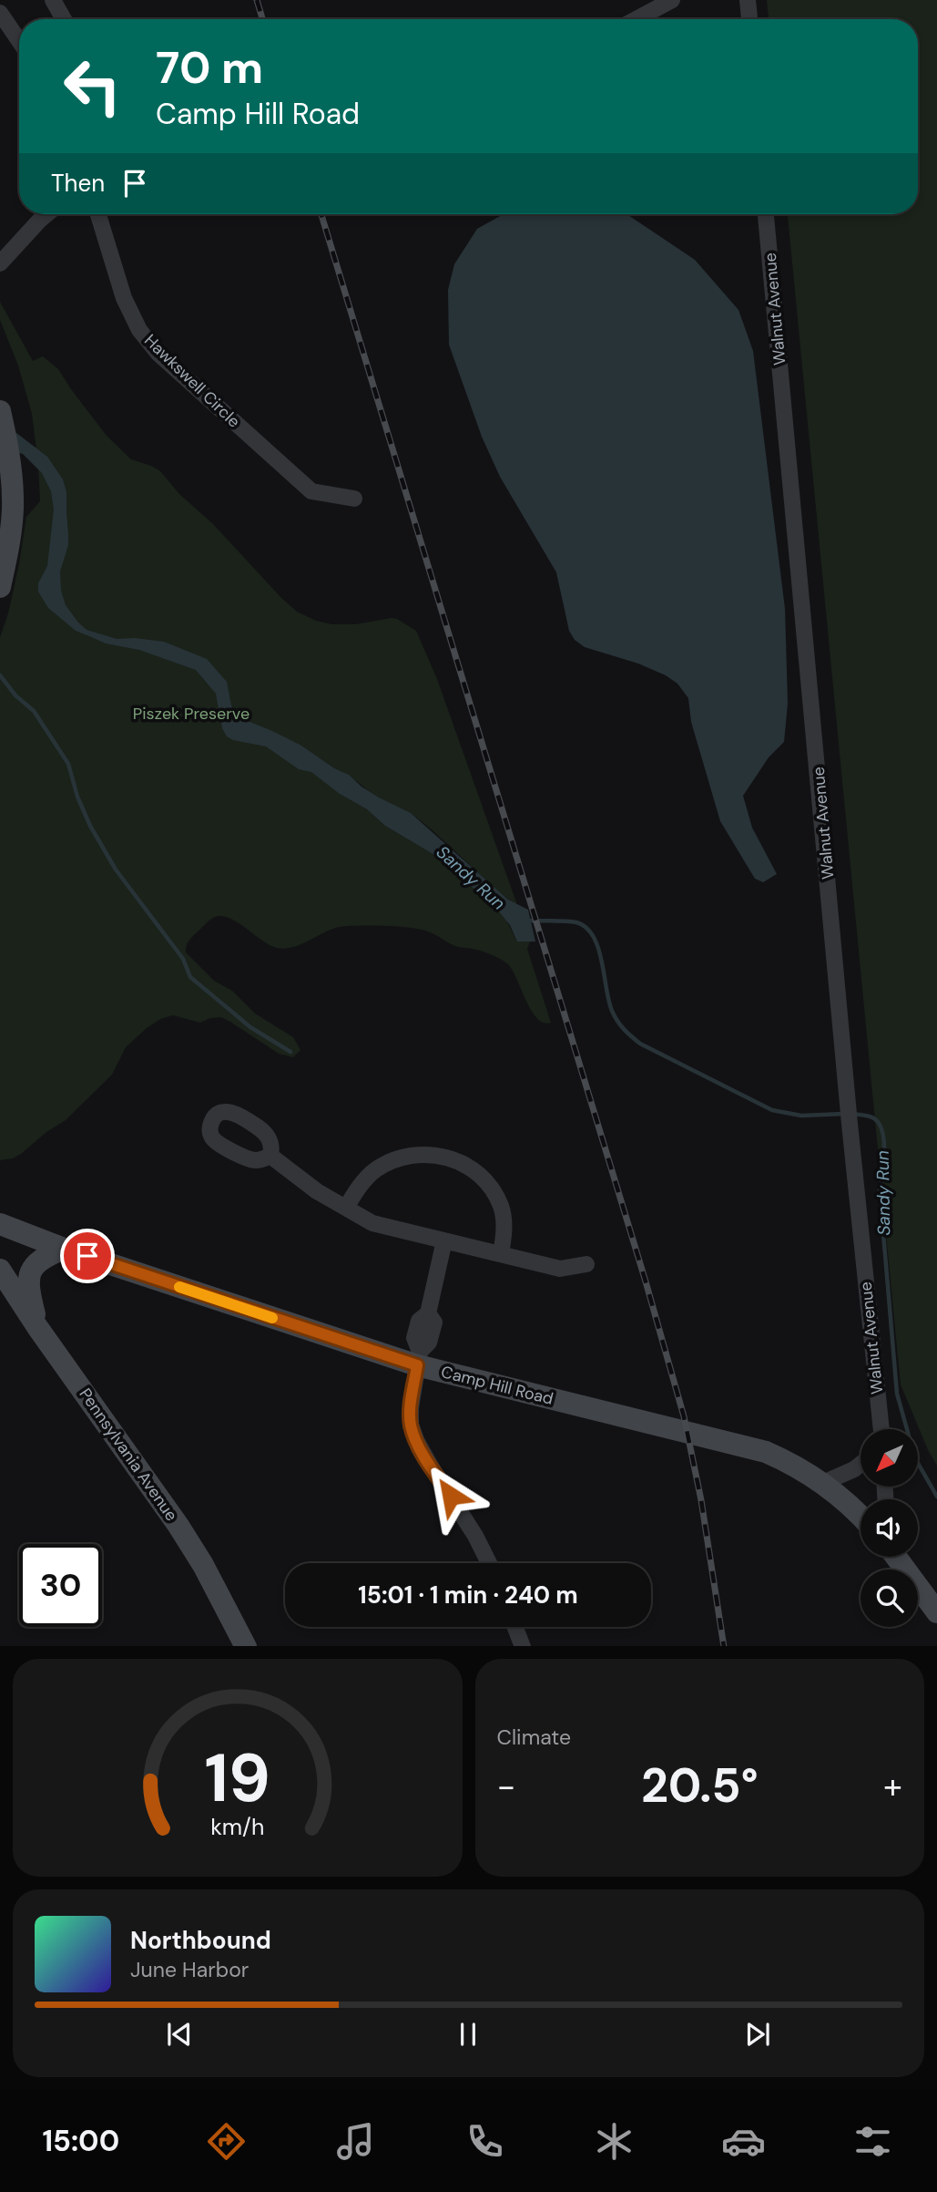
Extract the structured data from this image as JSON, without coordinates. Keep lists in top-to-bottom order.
{
  "streets": {
    "street": [
      "Walnut Avenue",
      "Hawkswell Circle",
      "Camp Hill Road",
      "Pennsylvania Avenue"
    ]
  },
  "water": ["Sandy Run"],
  "parks": ["Piszek Preserve"],
  "north": "bottom left",
  "page": {
    "turn": ["70 m", "Camp Hill Road"],
    "then": "Then",
    "limit": "30",
    "trip": "15:01 · 1 min · 240 m",
    "tile": "Climate",
    "heat": ["−", "20.5°", "+"],
    "song": ["Northbound", "June Harbor"],
    "tabs": "15:00",
    "gauge": ["19", "km/h"]
  }
}
